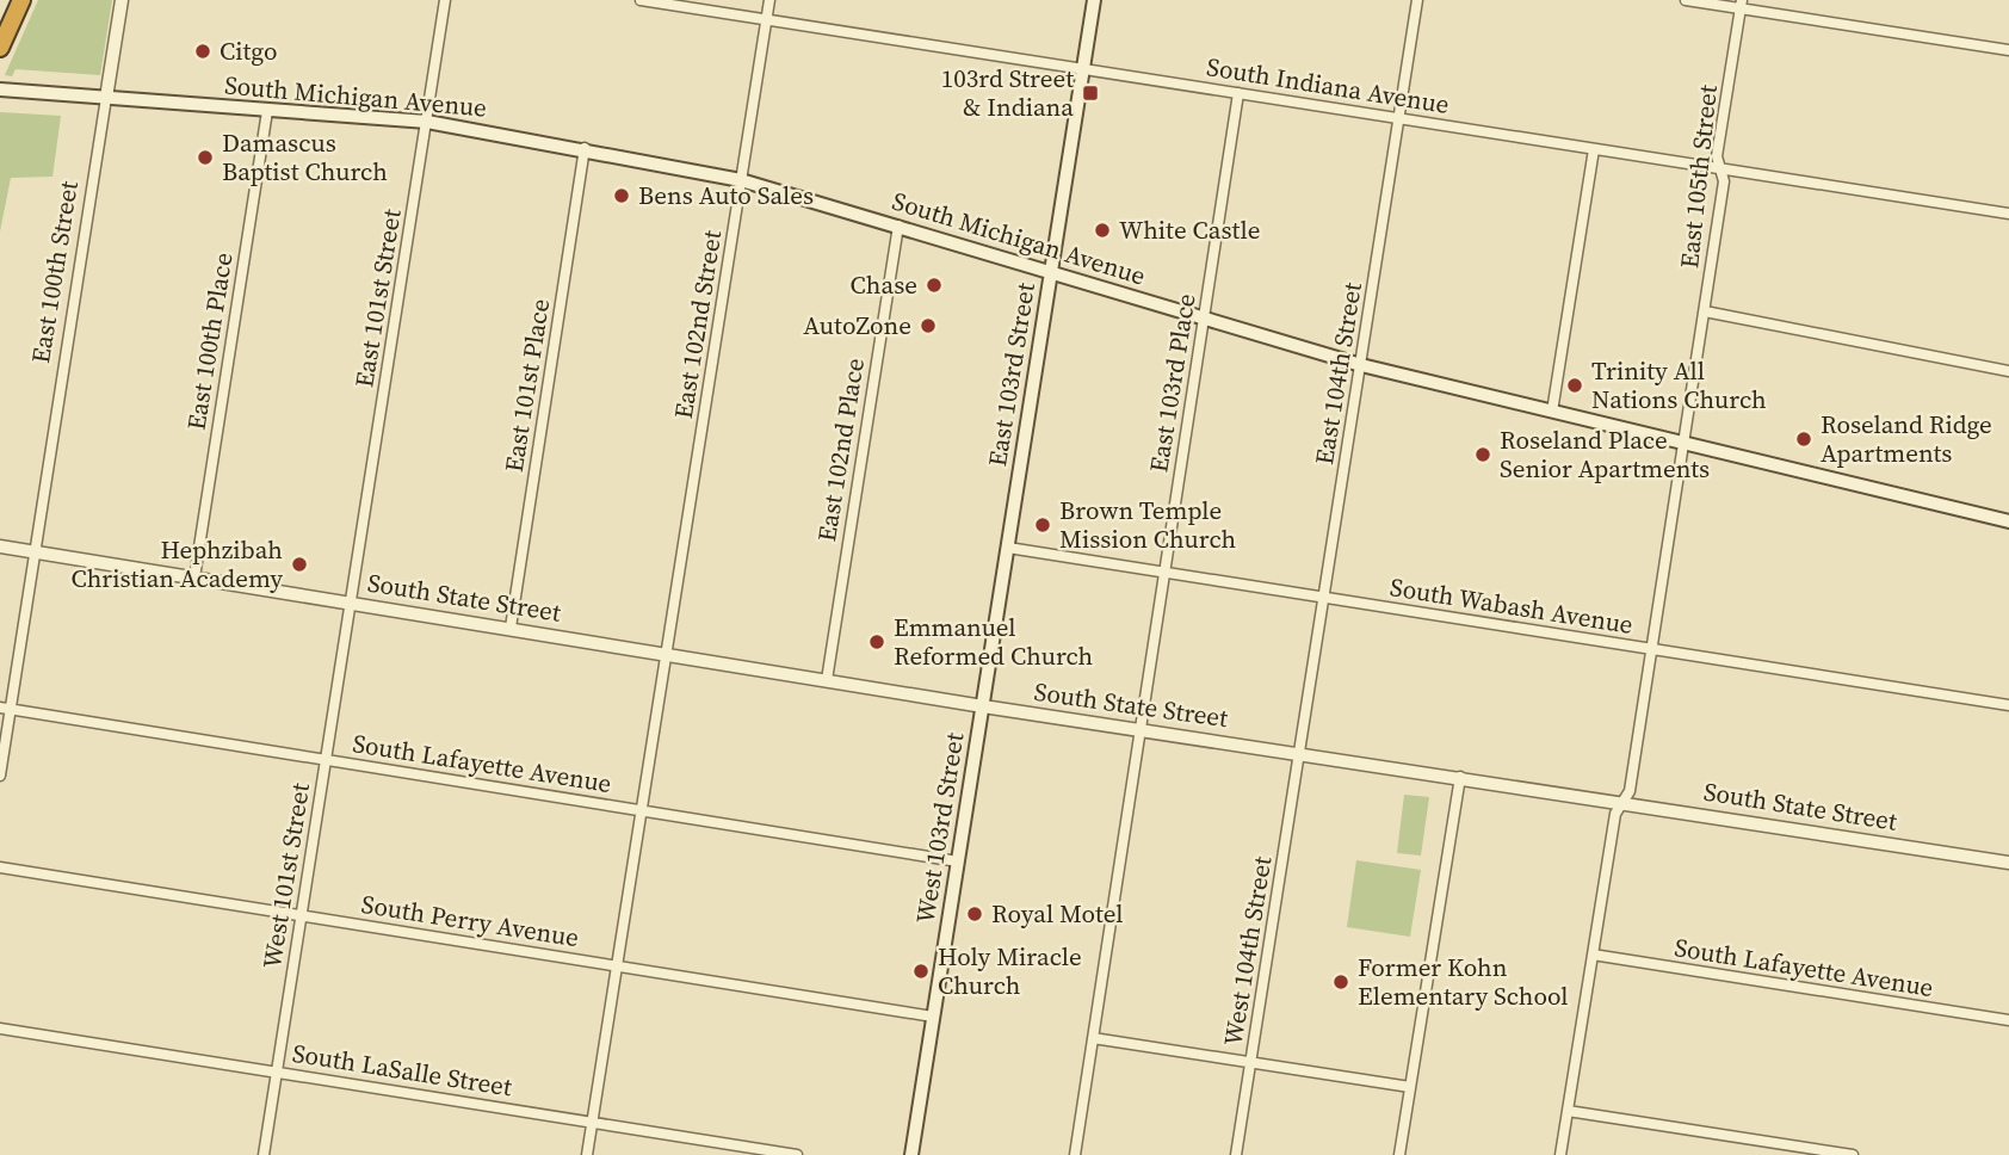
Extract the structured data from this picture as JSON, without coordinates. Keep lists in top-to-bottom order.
{
  "streets": {
    "main road": ["South Michigan Avenue", "East 103rd Street", "West 103rd Street"],
    "street": [
      "South Indiana Avenue",
      "East 105th Street",
      "East 100th Street",
      "East 101st Street",
      "East 102nd Street",
      "East 100th Place",
      "East 104th Street",
      "East 103rd Place",
      "East 101st Place",
      "East 102nd Place",
      "South State Street",
      "South Wabash Avenue",
      "South Lafayette Avenue",
      "West 101st Street",
      "South Perry Avenue",
      "West 104th Street",
      "South LaSalle Street"
    ]
  },
  "crossings": [
    ["South Indiana Avenue", "East 105th Street"],
    ["South Indiana Avenue", "East 102nd Street"],
    ["South Indiana Avenue", "East 104th Street"],
    ["South Indiana Avenue", "East 103rd Street"],
    ["South Indiana Avenue", "East 103rd Place"],
    ["South Michigan Avenue", "East 105th Street"],
    ["South Michigan Avenue", "East 100th Street"],
    ["South Michigan Avenue", "East 101st Street"],
    ["South Michigan Avenue", "East 102nd Street"],
    ["South Michigan Avenue", "East 100th Place"],
    ["South Michigan Avenue", "East 104th Street"],
    ["South Michigan Avenue", "East 103rd Street"],
    ["South Michigan Avenue", "East 103rd Place"],
    ["South Michigan Avenue", "East 101st Place"],
    ["South Michigan Avenue", "East 102nd Place"],
    ["East 105th Street", "South State Street"],
    ["East 105th Street", "South Wabash Avenue"],
    ["East 105th Street", "South Lafayette Avenue"],
    ["East 100th Street", "South State Street"],
    ["East 100th Street", "South Lafayette Avenue"],
    ["East 101st Street", "South State Street"],
    ["East 101st Street", "West 101st Street"],
    ["East 102nd Street", "South State Street"],
    ["East 102nd Street", "South Lafayette Avenue"],
    ["East 102nd Street", "South Perry Avenue"],
    ["East 102nd Street", "South LaSalle Street"],
    ["East 100th Place", "South State Street"],
    ["East 104th Street", "South State Street"],
    ["East 104th Street", "South Wabash Avenue"],
    ["East 104th Street", "West 104th Street"],
    ["East 103rd Street", "South State Street"],
    ["East 103rd Street", "South Wabash Avenue"],
    ["East 103rd Street", "West 103rd Street"],
    ["East 103rd Place", "South State Street"],
    ["East 103rd Place", "South Wabash Avenue"],
    ["East 101st Place", "South State Street"],
    ["East 102nd Place", "South State Street"],
    ["South State Street", "West 103rd Street"],
    ["South State Street", "West 101st Street"],
    ["South State Street", "West 104th Street"],
    ["South Lafayette Avenue", "West 103rd Street"],
    ["South Lafayette Avenue", "West 101st Street"],
    ["West 103rd Street", "South Perry Avenue"],
    ["West 101st Street", "South Perry Avenue"],
    ["West 101st Street", "South LaSalle Street"]
  ],
  "places": {
    "other": [
      "Citgo",
      "Damascus Baptist Church",
      "Bens Auto Sales",
      "White Castle",
      "Chase",
      "AutoZone",
      "Trinity All Nations Church",
      "Roseland Ridge Apartments",
      "Roseland Place Senior Apartments",
      "Brown Temple Mission Church",
      "Hephzibah Christian Academy",
      "Emmanuel Reformed Church",
      "Royal Motel",
      "Holy Miracle Church",
      "Former Kohn Elementary School"
    ],
    "transit": ["103rd Street & Indiana"]
  }
}
